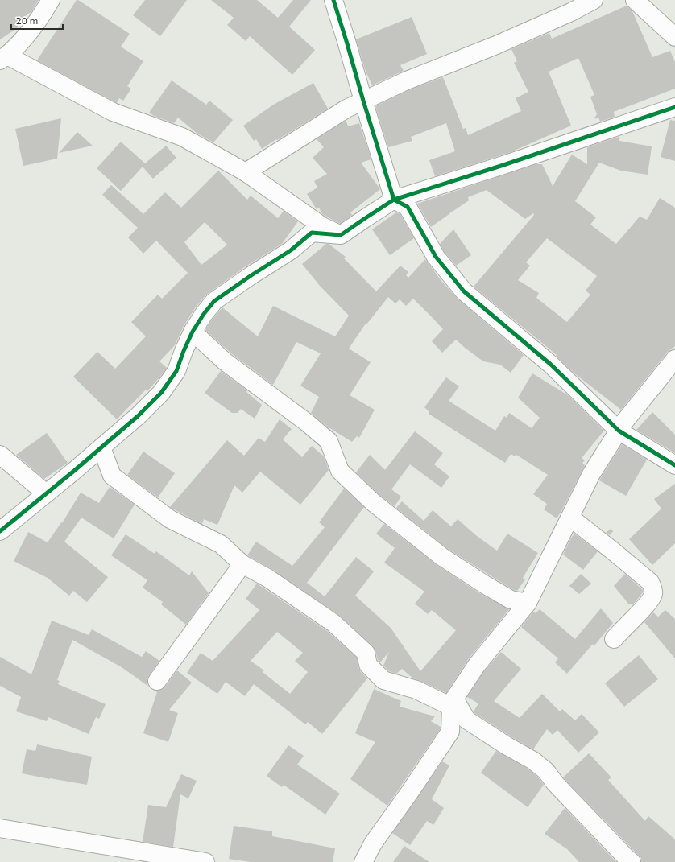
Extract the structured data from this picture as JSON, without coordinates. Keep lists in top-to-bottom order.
{
  "scale_bar": "20 m"
}
